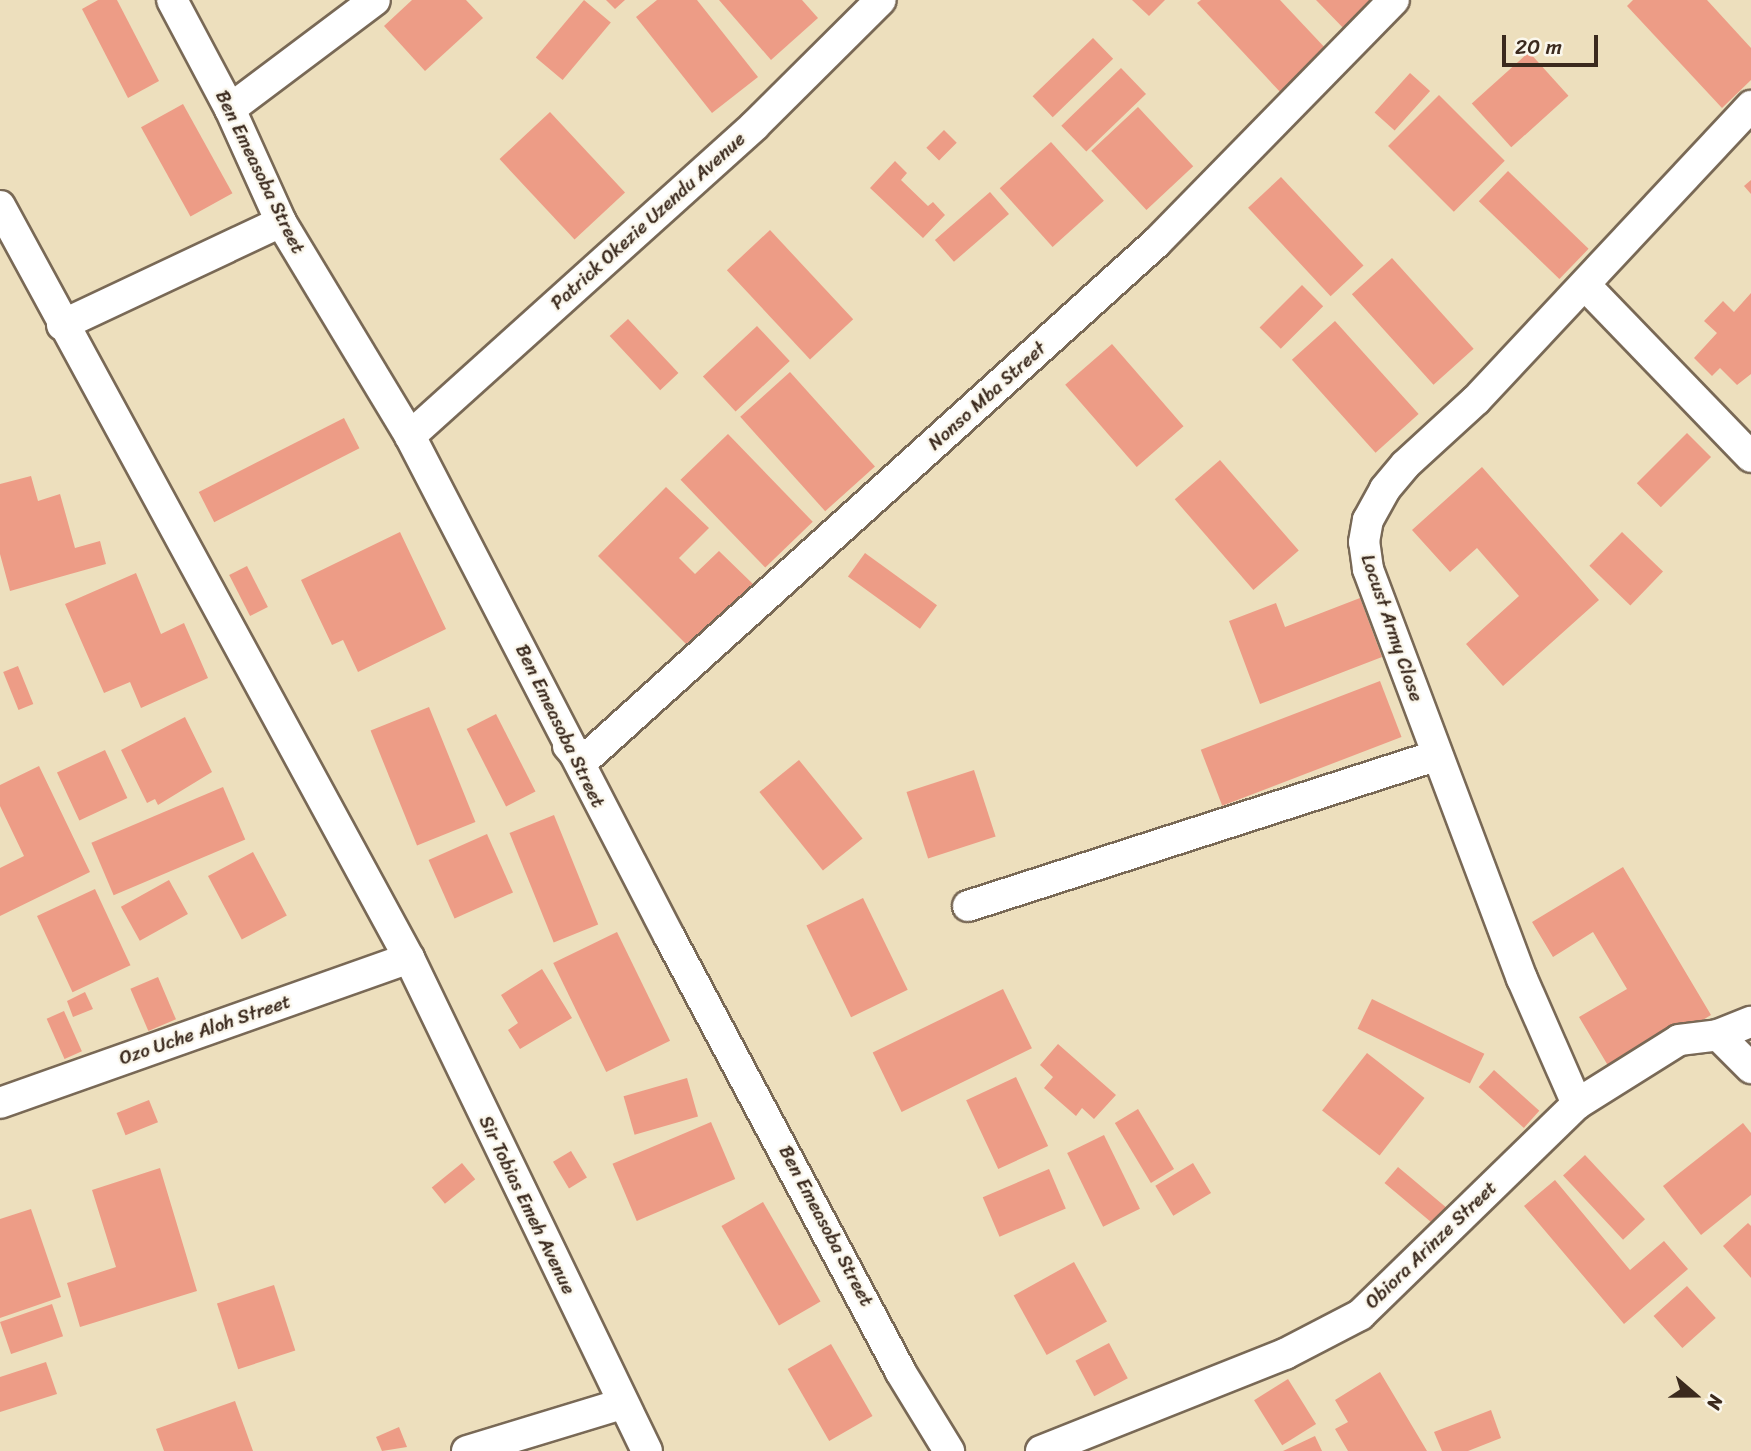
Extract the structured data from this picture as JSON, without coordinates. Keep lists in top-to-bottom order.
{
  "streets": {
    "street": [
      "Ben Emeasoba Street",
      "Patrick Okezie Uzendu Avenue",
      "Nonso Mba Street",
      "Locust Army Close",
      "Ozo Uche Aloh Street",
      "Sir Tobias Emeh Avenue",
      "Obiora Arinze Street"
    ]
  },
  "crossings": [
    ["Ben Emeasoba Street", "Patrick Okezie Uzendu Avenue"],
    ["Ben Emeasoba Street", "Nonso Mba Street"],
    ["Locust Army Close", "Obiora Arinze Street"],
    ["Ozo Uche Aloh Street", "Sir Tobias Emeh Avenue"]
  ],
  "scale_bar": "20 m",
  "north": "right"
}
